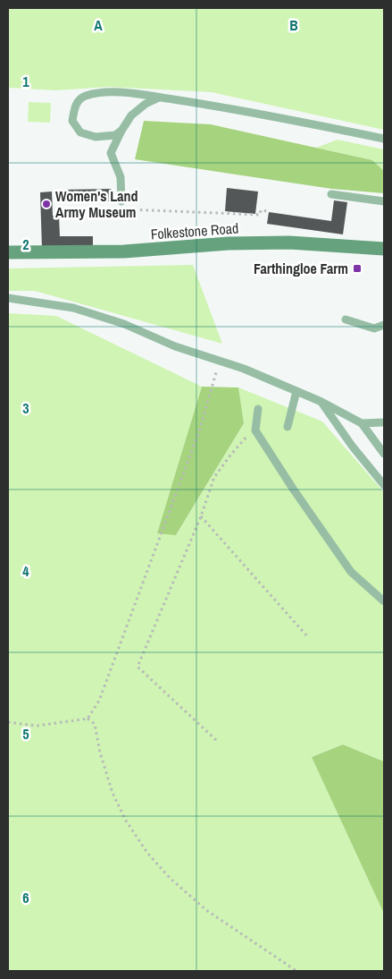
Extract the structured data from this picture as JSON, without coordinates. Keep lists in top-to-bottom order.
{
  "streets": {
    "main road": ["Folkestone Road"]
  },
  "places": {
    "other": ["Women's Land Army Museum"],
    "transit": ["Farthingloe Farm"]
  },
  "grid": {
    "columns": ["A", "B"],
    "rows": [
      "1",
      "2",
      "3",
      "4",
      "5",
      "6"
    ]
  }
}
